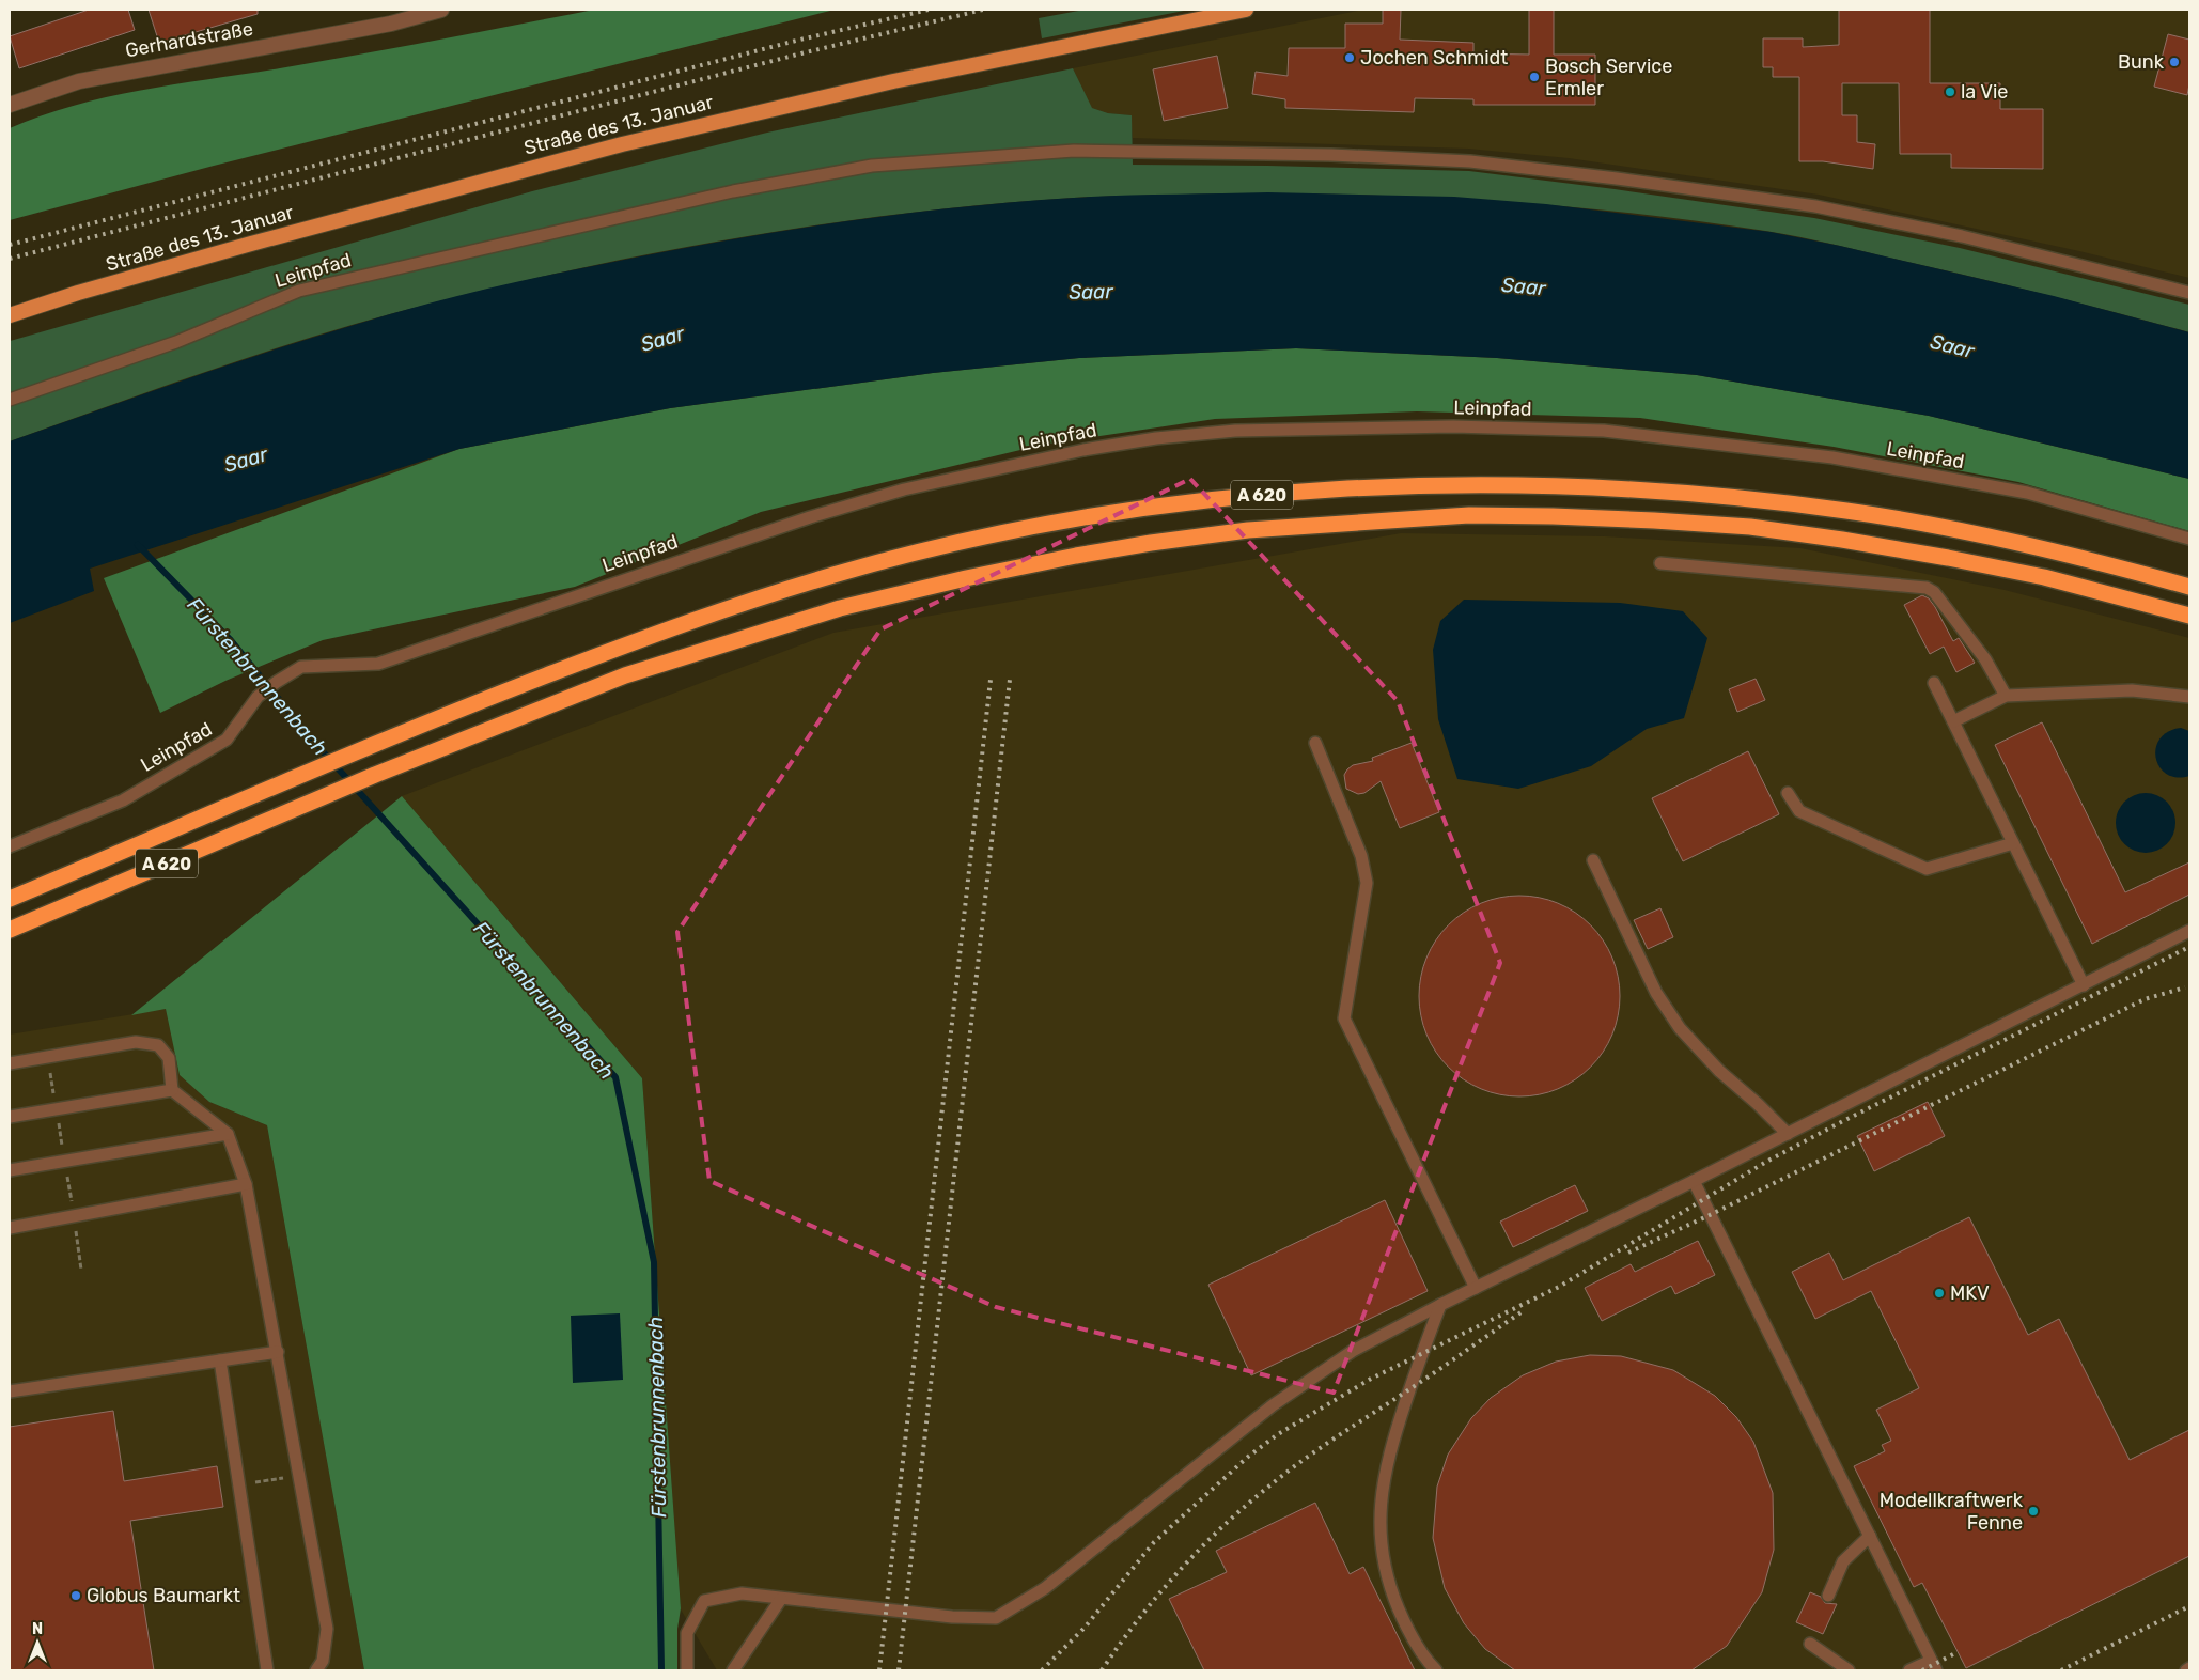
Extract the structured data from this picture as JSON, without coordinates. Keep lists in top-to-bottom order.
{
  "streets": {
    "highway": ["A 620"],
    "main road": ["Straße des 13. Januar"],
    "street": ["Gerhardstraße"],
    "lane": ["Leinpfad"]
  },
  "water": ["Saar", "Fürstenbrunnenbach"],
  "places": [
    "Jochen Schmidt",
    "Bunk",
    "Bosch Service Ermler",
    "la Vie",
    "MKV",
    "Modellkraftwerk Fenne",
    "Globus Baumarkt"
  ],
  "north": "top"
}
